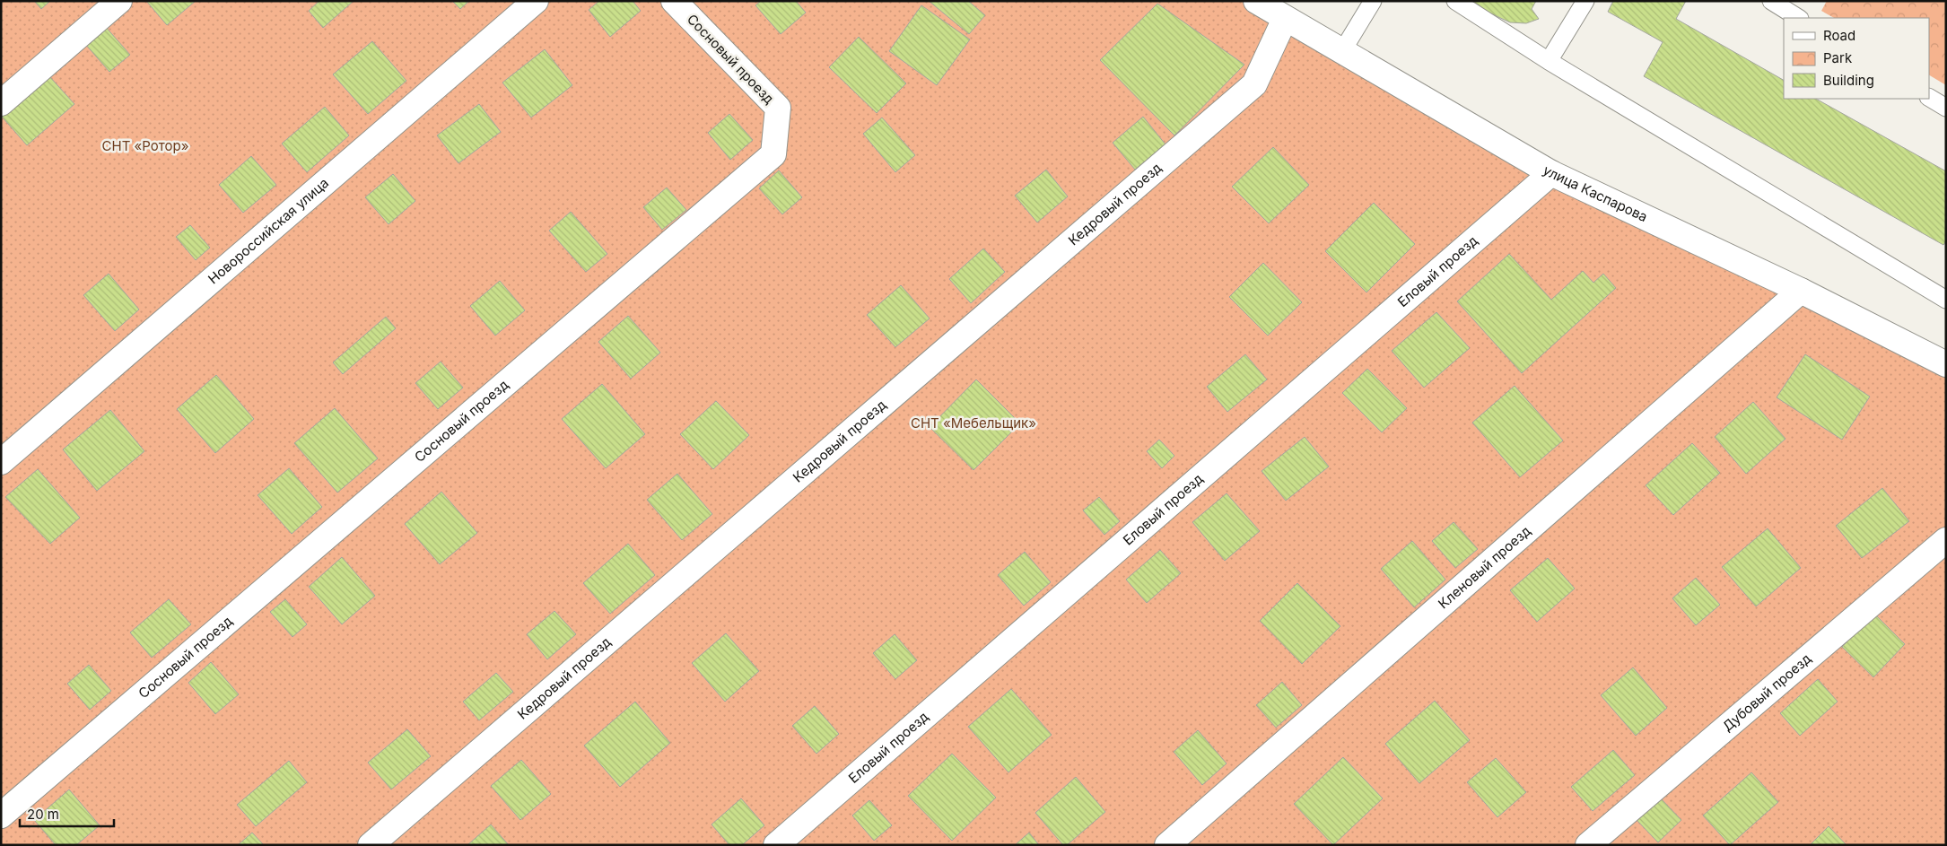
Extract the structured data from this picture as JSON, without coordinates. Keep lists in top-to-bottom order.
{
  "streets": {
    "street": [
      "Сосновый проезд",
      "улица Каспарова",
      "Кедровый проезд",
      "Новороссийская улица",
      "Еловый проезд",
      "Кленовый проезд",
      "Дубовый проезд"
    ]
  },
  "crossings": [
    ["улица Каспарова", "Кедровый проезд"],
    ["улица Каспарова", "Еловый проезд"],
    ["улица Каспарова", "Кленовый проезд"]
  ],
  "parks": ["СНТ «Ротор»", "СНТ «Мебельщик»"],
  "legend": ["Road", "Park", "Building"],
  "scale_bar": "20 m"
}
